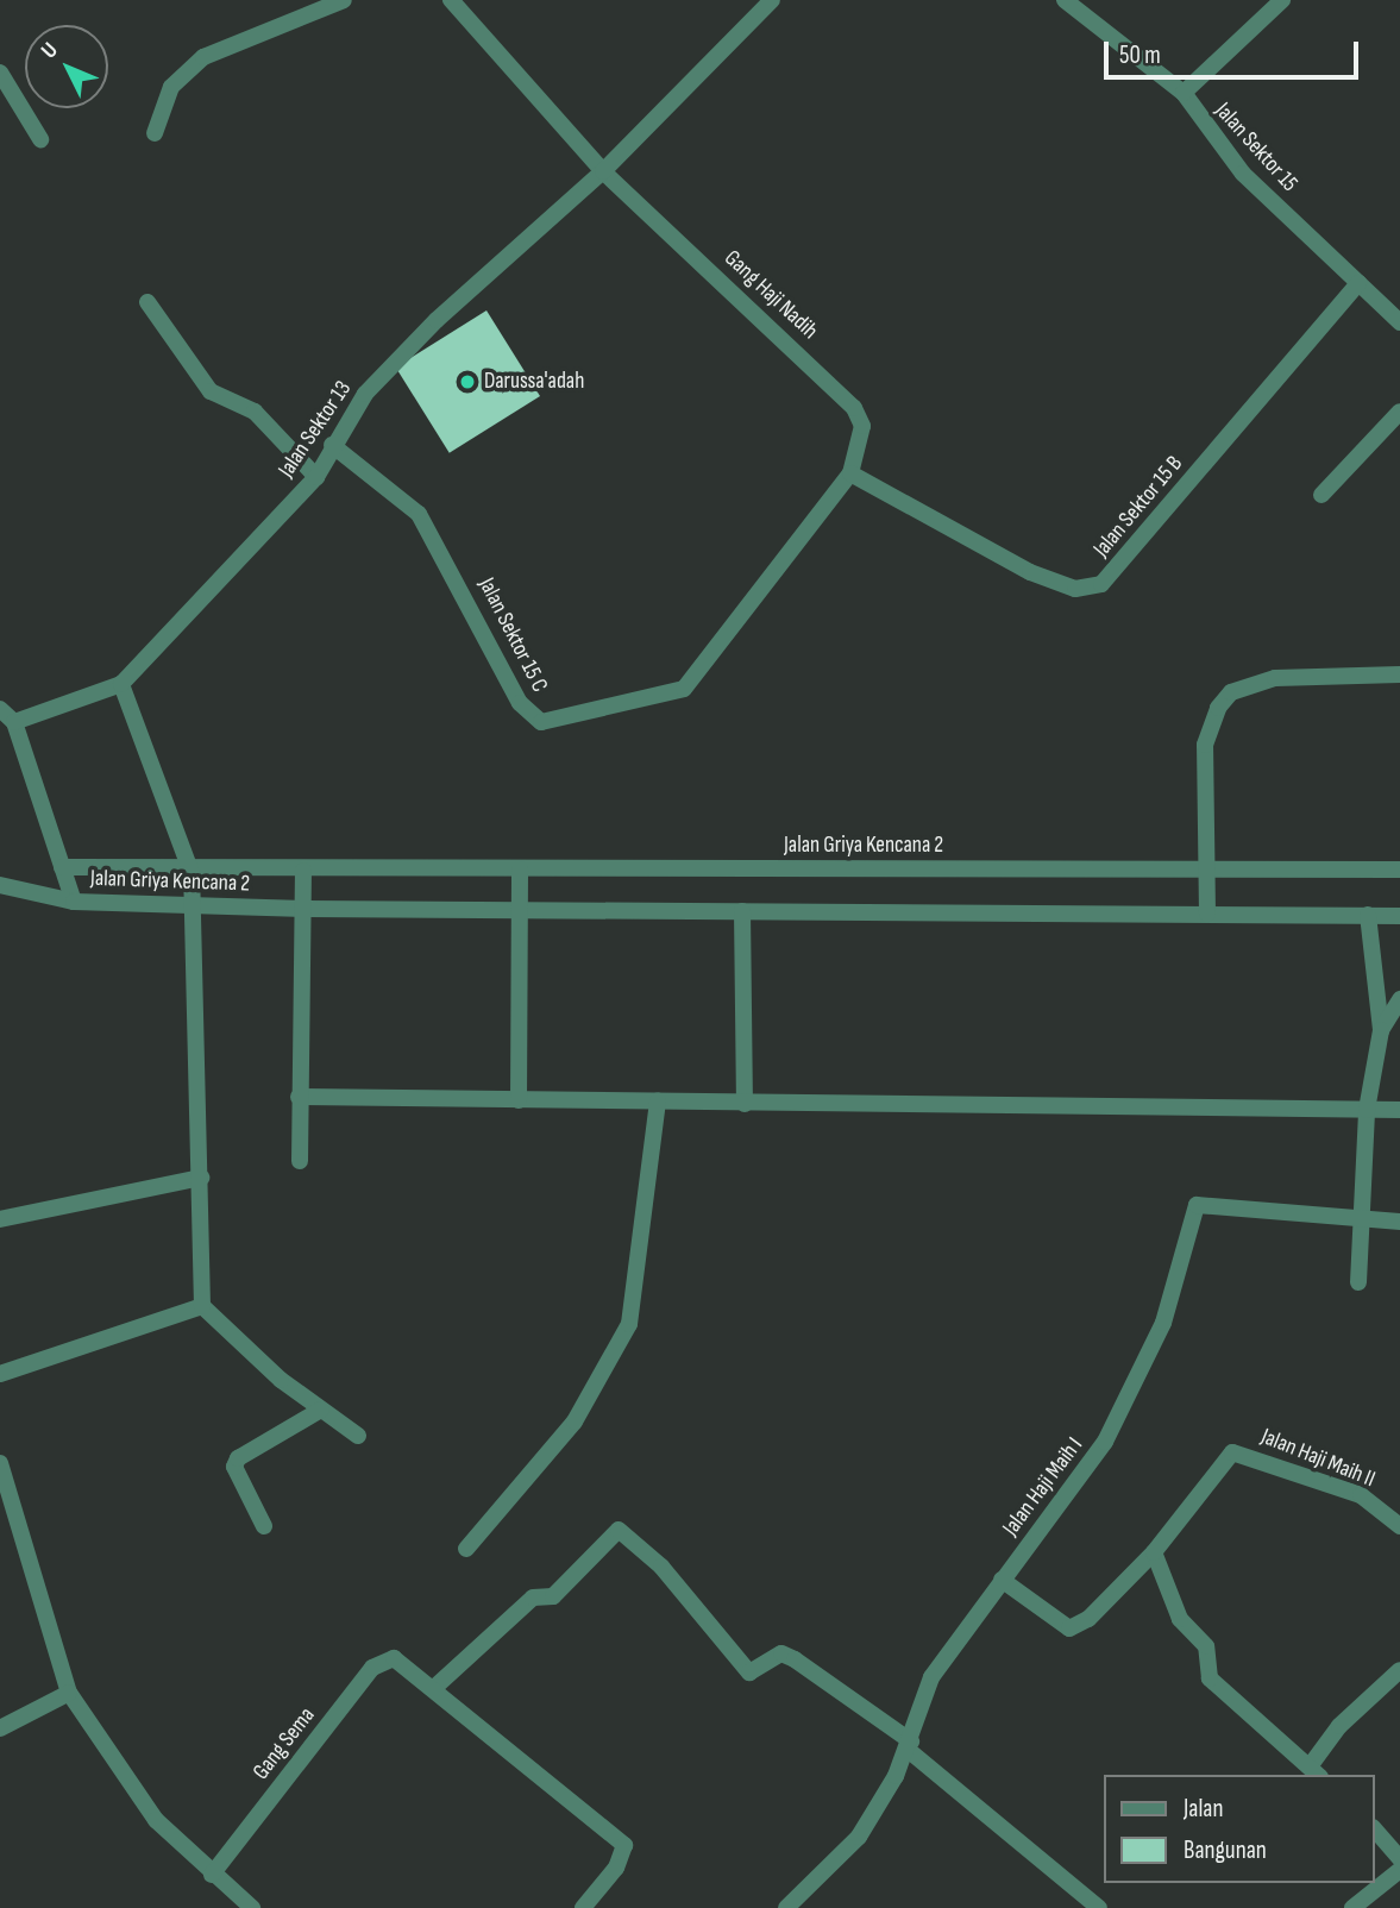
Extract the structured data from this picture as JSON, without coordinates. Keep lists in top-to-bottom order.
{
  "streets": {
    "street": [
      "Jalan Sektor 15",
      "Gang Haji Nadih",
      "Jalan Sektor 13",
      "Jalan Sektor 15 B",
      "Jalan Sektor 15 C",
      "Jalan Griya Kencana 2",
      "Jalan Haji Maih II",
      "Jalan Haji Maih I",
      "Gang Sema"
    ]
  },
  "crossings": [
    ["Jalan Sektor 15", "Jalan Sektor 15 B"],
    ["Gang Haji Nadih", "Jalan Sektor 13"],
    ["Gang Haji Nadih", "Jalan Sektor 15 B"],
    ["Gang Haji Nadih", "Jalan Sektor 15 C"],
    ["Jalan Sektor 13", "Jalan Sektor 15 C"],
    ["Jalan Sektor 15 B", "Jalan Sektor 15 C"]
  ],
  "places": ["Darussa'adah"],
  "legend": ["Jalan", "Bangunan"],
  "scale_bar": "50 m",
  "north": "top left"
}
